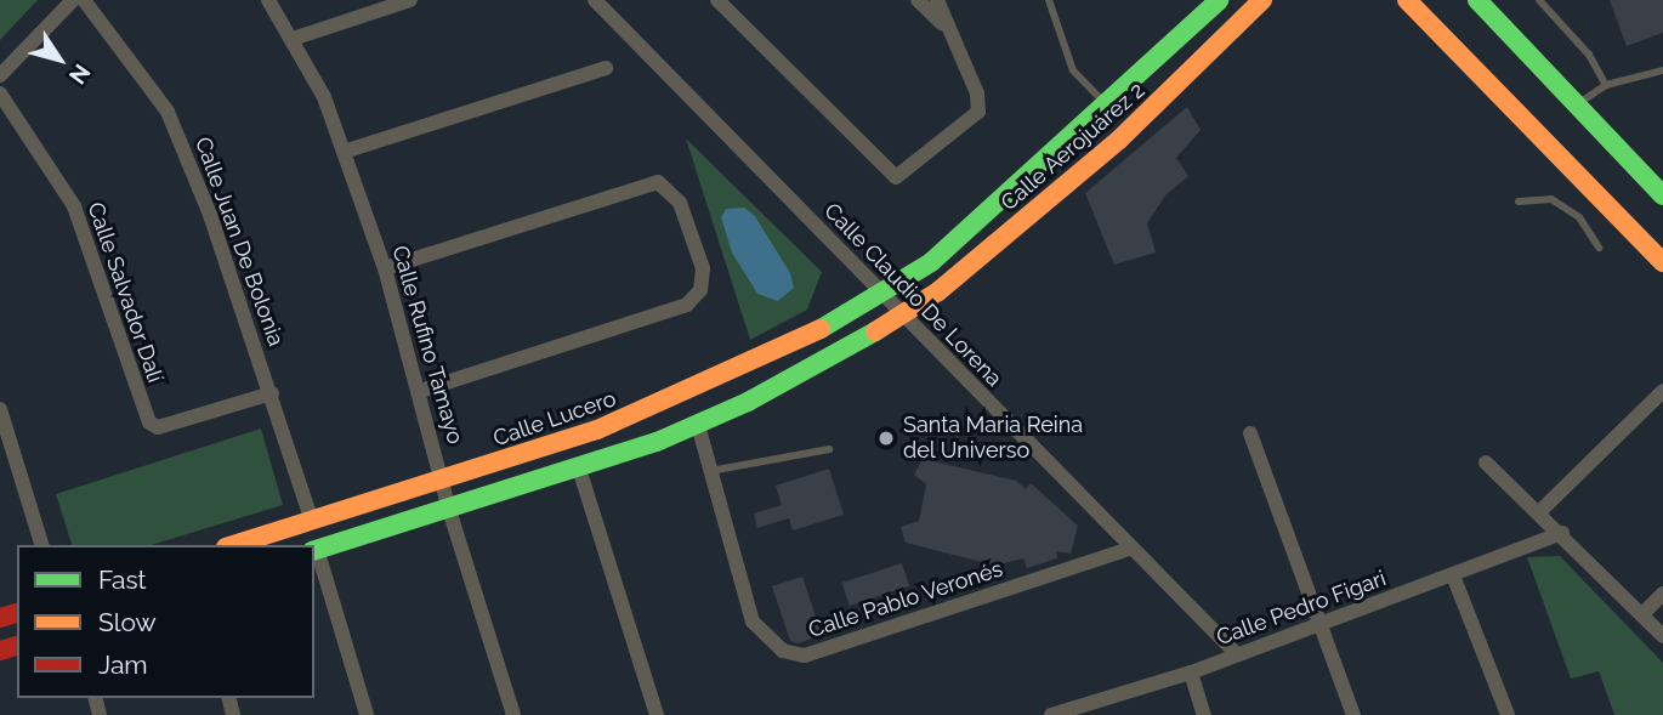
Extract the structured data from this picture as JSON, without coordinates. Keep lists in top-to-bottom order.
{
  "streets": {
    "street": [
      "Calle Aerojuárez 2",
      "Calle Juan De Bolonia",
      "Calle Salvador Dalí",
      "Calle Claudio De Lorena",
      "Calle Rufino Tamayo",
      "Calle Lucero",
      "Calle Pablo Veronés",
      "Calle Pedro Figari"
    ]
  },
  "crossings": [
    ["Calle Aerojuárez 2", "Calle Claudio De Lorena"],
    ["Calle Aerojuárez 2", "Calle Lucero"],
    ["Calle Juan De Bolonia", "Calle Salvador Dalí"],
    ["Calle Juan De Bolonia", "Calle Lucero"],
    ["Calle Claudio De Lorena", "Calle Lucero"],
    ["Calle Claudio De Lorena", "Calle Pablo Veronés"],
    ["Calle Claudio De Lorena", "Calle Pedro Figari"],
    ["Calle Rufino Tamayo", "Calle Lucero"]
  ],
  "places": ["Santa Maria Reina del Universo"],
  "legend": ["Fast", "Slow", "Jam"],
  "north": "bottom right"
}
